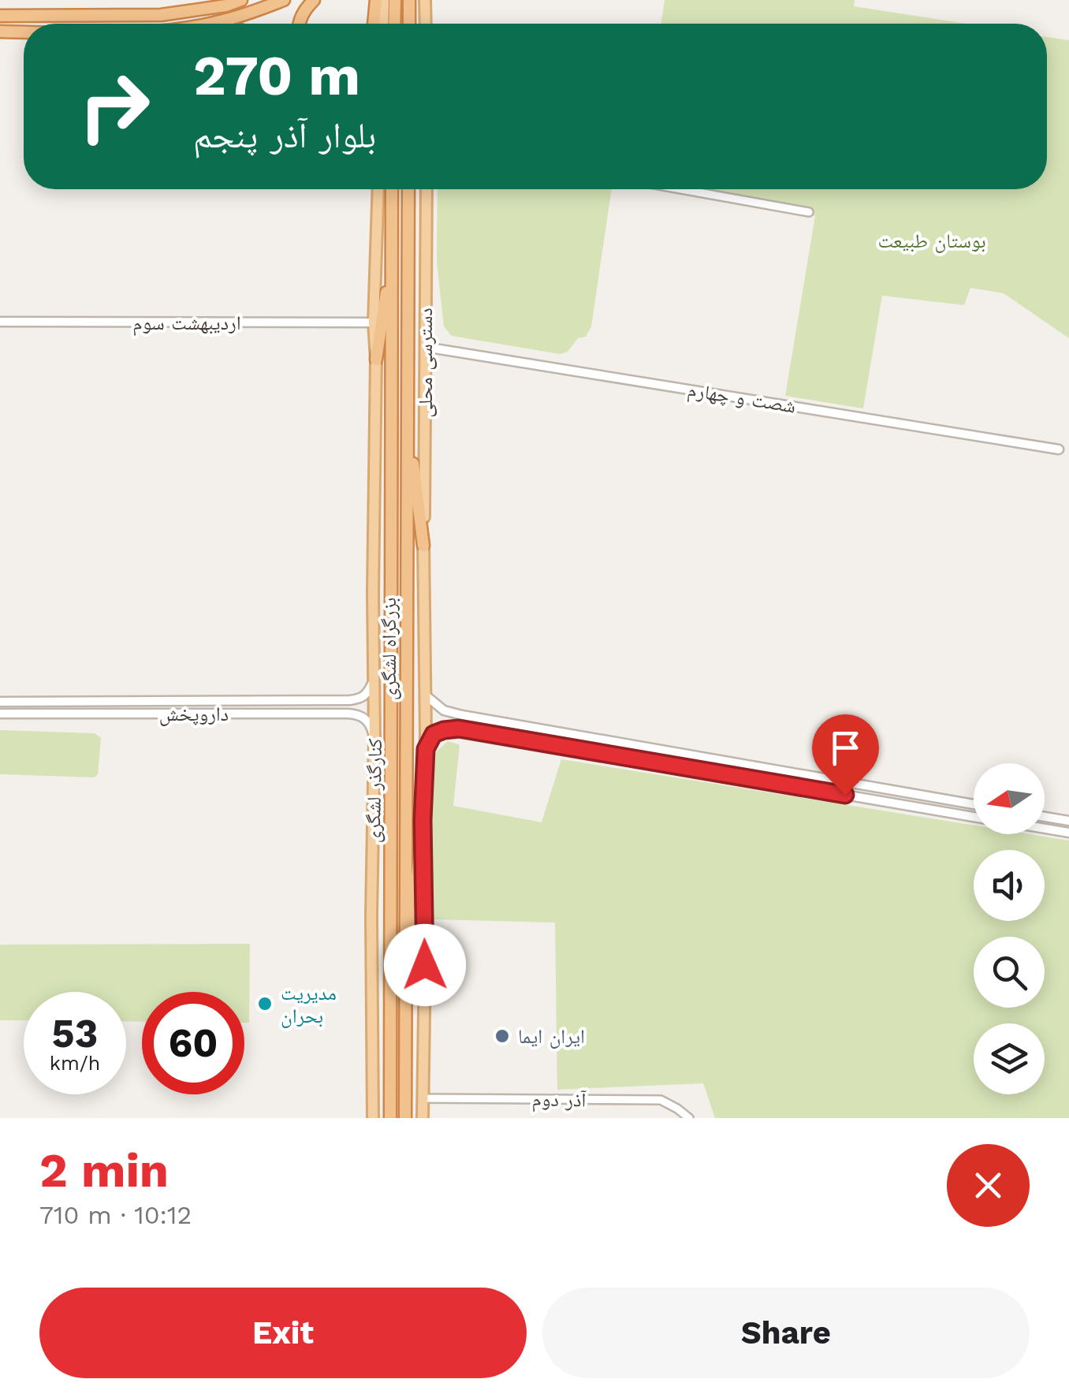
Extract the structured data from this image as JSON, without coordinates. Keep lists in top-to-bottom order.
{
  "streets": {
    "highway": ["بزرگراه لشگری"],
    "main road": ["دسترسی محلی", "کنارگذر لشگری"],
    "street": [
      "اردیبهشت سوم",
      "شصت و چهارم",
      "داروپخش",
      "آذر دوم"
    ]
  },
  "crossings": [
    ["اردیبهشت سوم", "کنارگذر لشگری"],
    ["دسترسی محلی", "شصت و چهارم"]
  ],
  "parks": ["بوستان طبیعت"],
  "places": ["مدیریت بحران", "ایران ایما"],
  "north": "left",
  "page": {
    "turn": ["270 m", "بلوار آذر پنجم"],
    "speed": "53 km/h",
    "limit": "60",
    "heading": ["2 min", "710 m · 10:12"],
    "buttons": ["Exit", "Share"]
  }
}
